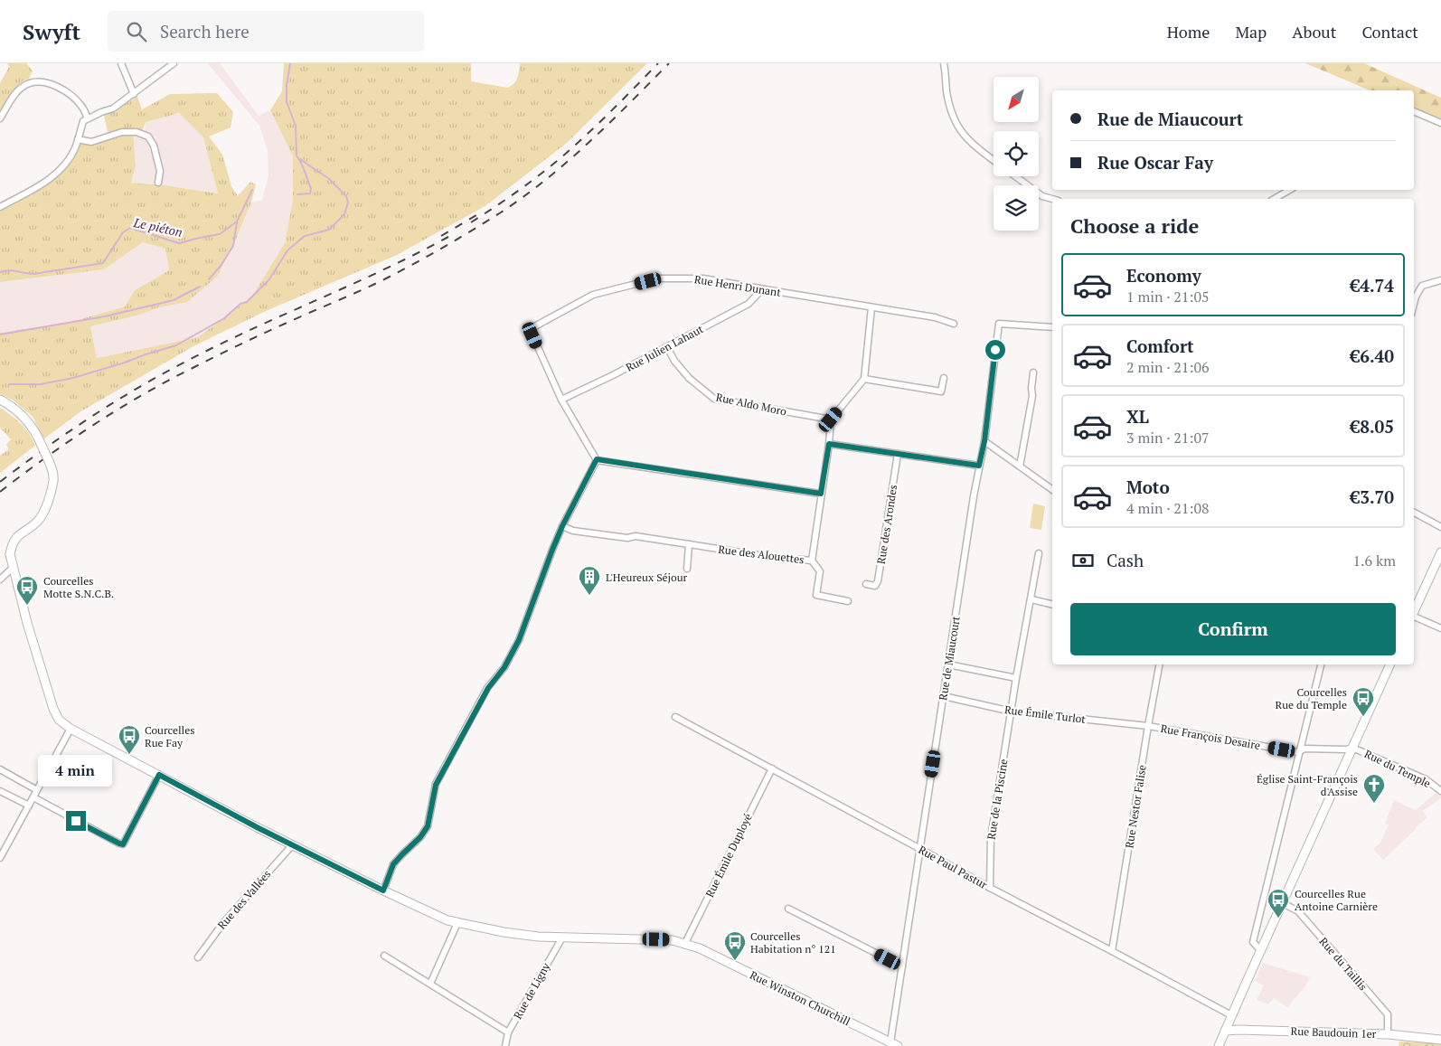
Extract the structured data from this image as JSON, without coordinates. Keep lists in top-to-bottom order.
{
  "streets": {
    "main road": ["Rue Winston Churchill", "Rue Baudouin 1er"],
    "street": [
      "Rue Henri Dunant",
      "Rue Julien Lahaut",
      "Rue Aldo Moro",
      "Rue des Arondes",
      "Rue des Alouettes",
      "Rue de Miaucourt",
      "Rue Émile Turlot",
      "Rue François Desaire",
      "Rue du Temple",
      "Rue de la Piscine",
      "Rue Nestor Falise",
      "Rue Émile Duployé",
      "Rue Paul Pastur",
      "Rue des Vallées",
      "Rue du Taillis",
      "Rue de Ligny"
    ]
  },
  "crossings": [
    ["Rue Henri Dunant", "Rue Julien Lahaut"],
    ["Rue Julien Lahaut", "Rue Aldo Moro"],
    ["Rue Aldo Moro", "Rue des Alouettes"],
    ["Rue de Miaucourt", "Rue Émile Turlot"],
    ["Rue de Miaucourt", "Rue Paul Pastur"],
    ["Rue de Miaucourt", "Rue Winston Churchill"],
    ["Rue Émile Turlot", "Rue François Desaire"],
    ["Rue Émile Turlot", "Rue de la Piscine"],
    ["Rue Émile Turlot", "Rue Nestor Falise"],
    ["Rue François Desaire", "Rue du Temple"],
    ["Rue François Desaire", "Rue Nestor Falise"],
    ["Rue de la Piscine", "Rue Paul Pastur"],
    ["Rue Nestor Falise", "Rue Paul Pastur"],
    ["Rue Émile Duployé", "Rue Paul Pastur"],
    ["Rue Émile Duployé", "Rue Winston Churchill"],
    ["Rue des Vallées", "Rue Winston Churchill"],
    ["Rue du Taillis", "Rue Baudouin 1er"],
    ["Rue de Ligny", "Rue Winston Churchill"]
  ],
  "water": ["Le piéton"],
  "places": {
    "building": ["L'Heureux Séjour"],
    "bus stop": [
      "Courcelles Motte S.N.C.B.",
      "Courcelles Rue du Temple",
      "Courcelles Rue Fay",
      "Courcelles Rue Antoine Carnière",
      "Courcelles Habitation n° 121"
    ],
    "church": ["Église Saint-François d'Assise"]
  },
  "north": "bottom left",
  "page": {
    "header": "Swyft",
    "search": "Search here",
    "nav": [
      "Home",
      "Map",
      "About",
      "Contact"
    ],
    "banner": ["Rue de Miaucourt", "Rue Oscar Fay"],
    "heading": "Choose a ride",
    "list": [
      {
        "name": "Economy",
        "note": "1 min · 21:05",
        "value": "€4.74"
      },
      {
        "name": "Comfort",
        "note": "2 min · 21:06",
        "value": "€6.40"
      },
      {
        "name": "XL",
        "note": "3 min · 21:07",
        "value": "€8.05"
      },
      {
        "name": "Moto",
        "note": "4 min · 21:08",
        "value": "€3.70"
      }
    ],
    "pay": ["Cash", "1.6 km"],
    "buttons": "Confirm",
    "bubble": "4 min"
  }
}
